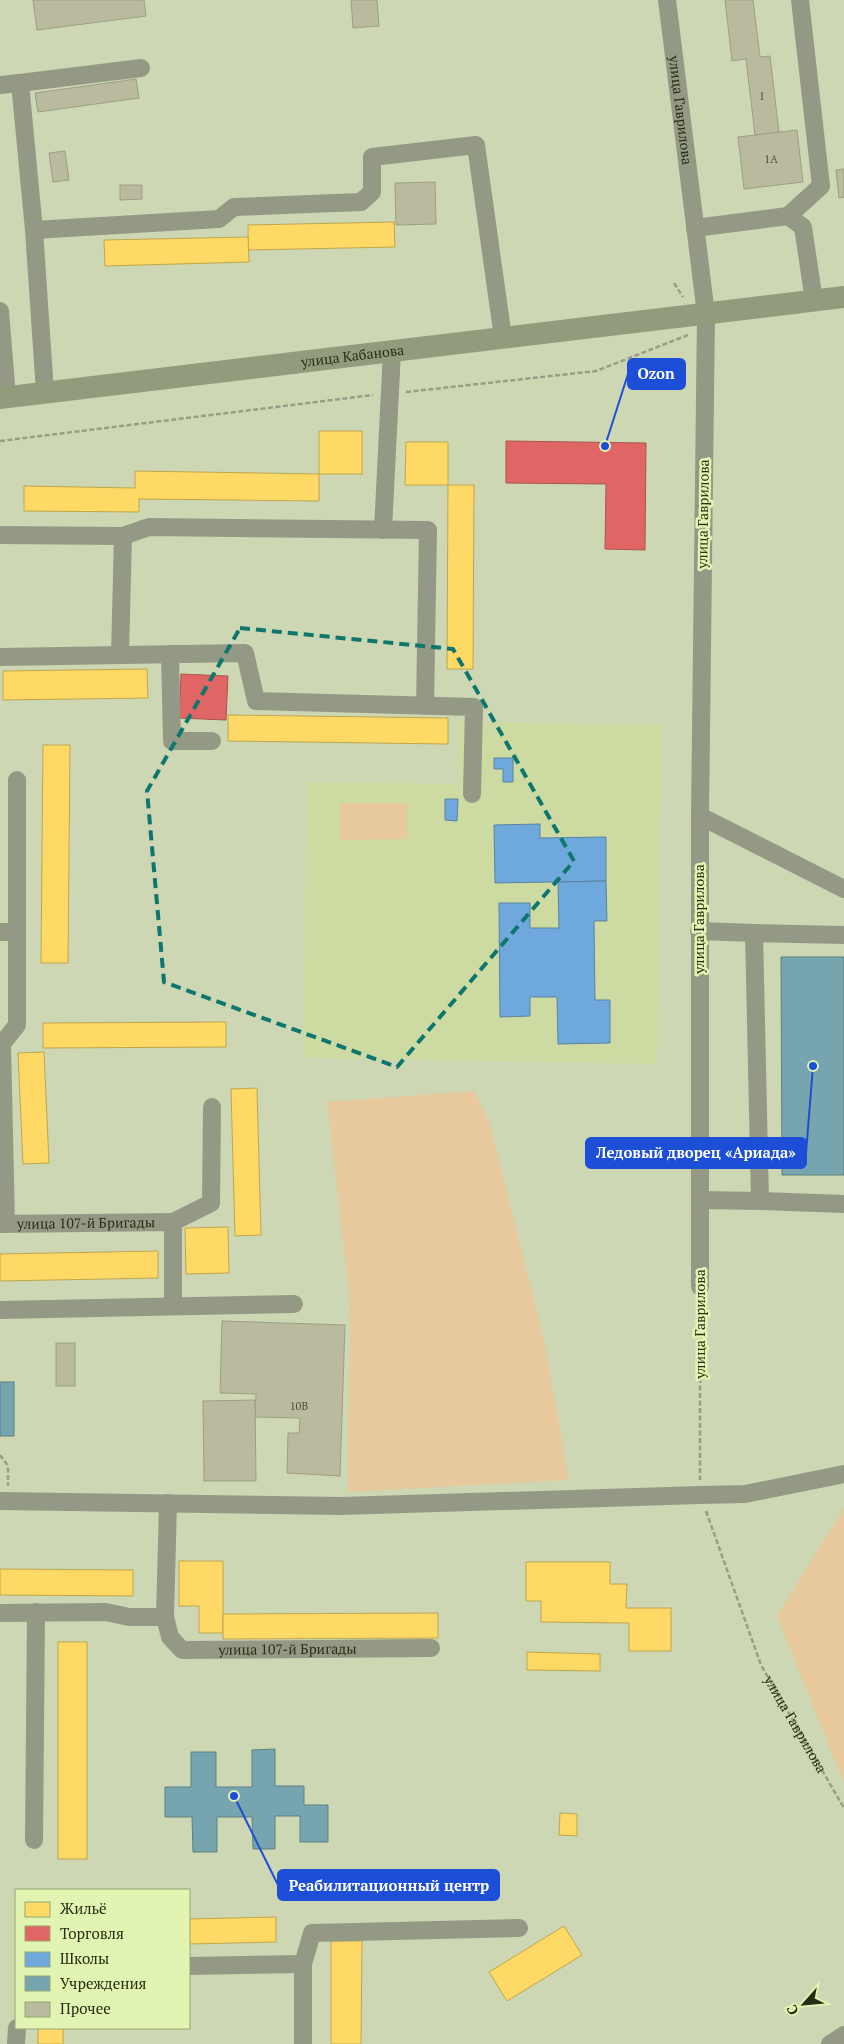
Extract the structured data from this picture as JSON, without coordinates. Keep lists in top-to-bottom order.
{
  "streets": {
    "main road": ["улица Кабанова"],
    "street": ["улица Гаврилова", "улица 107-й Бригады"]
  },
  "crossings": [
    ["улица Гаврилова", "улица Кабанова"]
  ],
  "places": ["Ozon", "Ледовый дворец «Ариада»", "Реабилитационный центр"],
  "house_numbers": ["1", "1А", "10В"],
  "legend": [
    "Жильё",
    "Торговля",
    "Школы",
    "Учреждения",
    "Прочее"
  ],
  "north": "bottom left"
}
